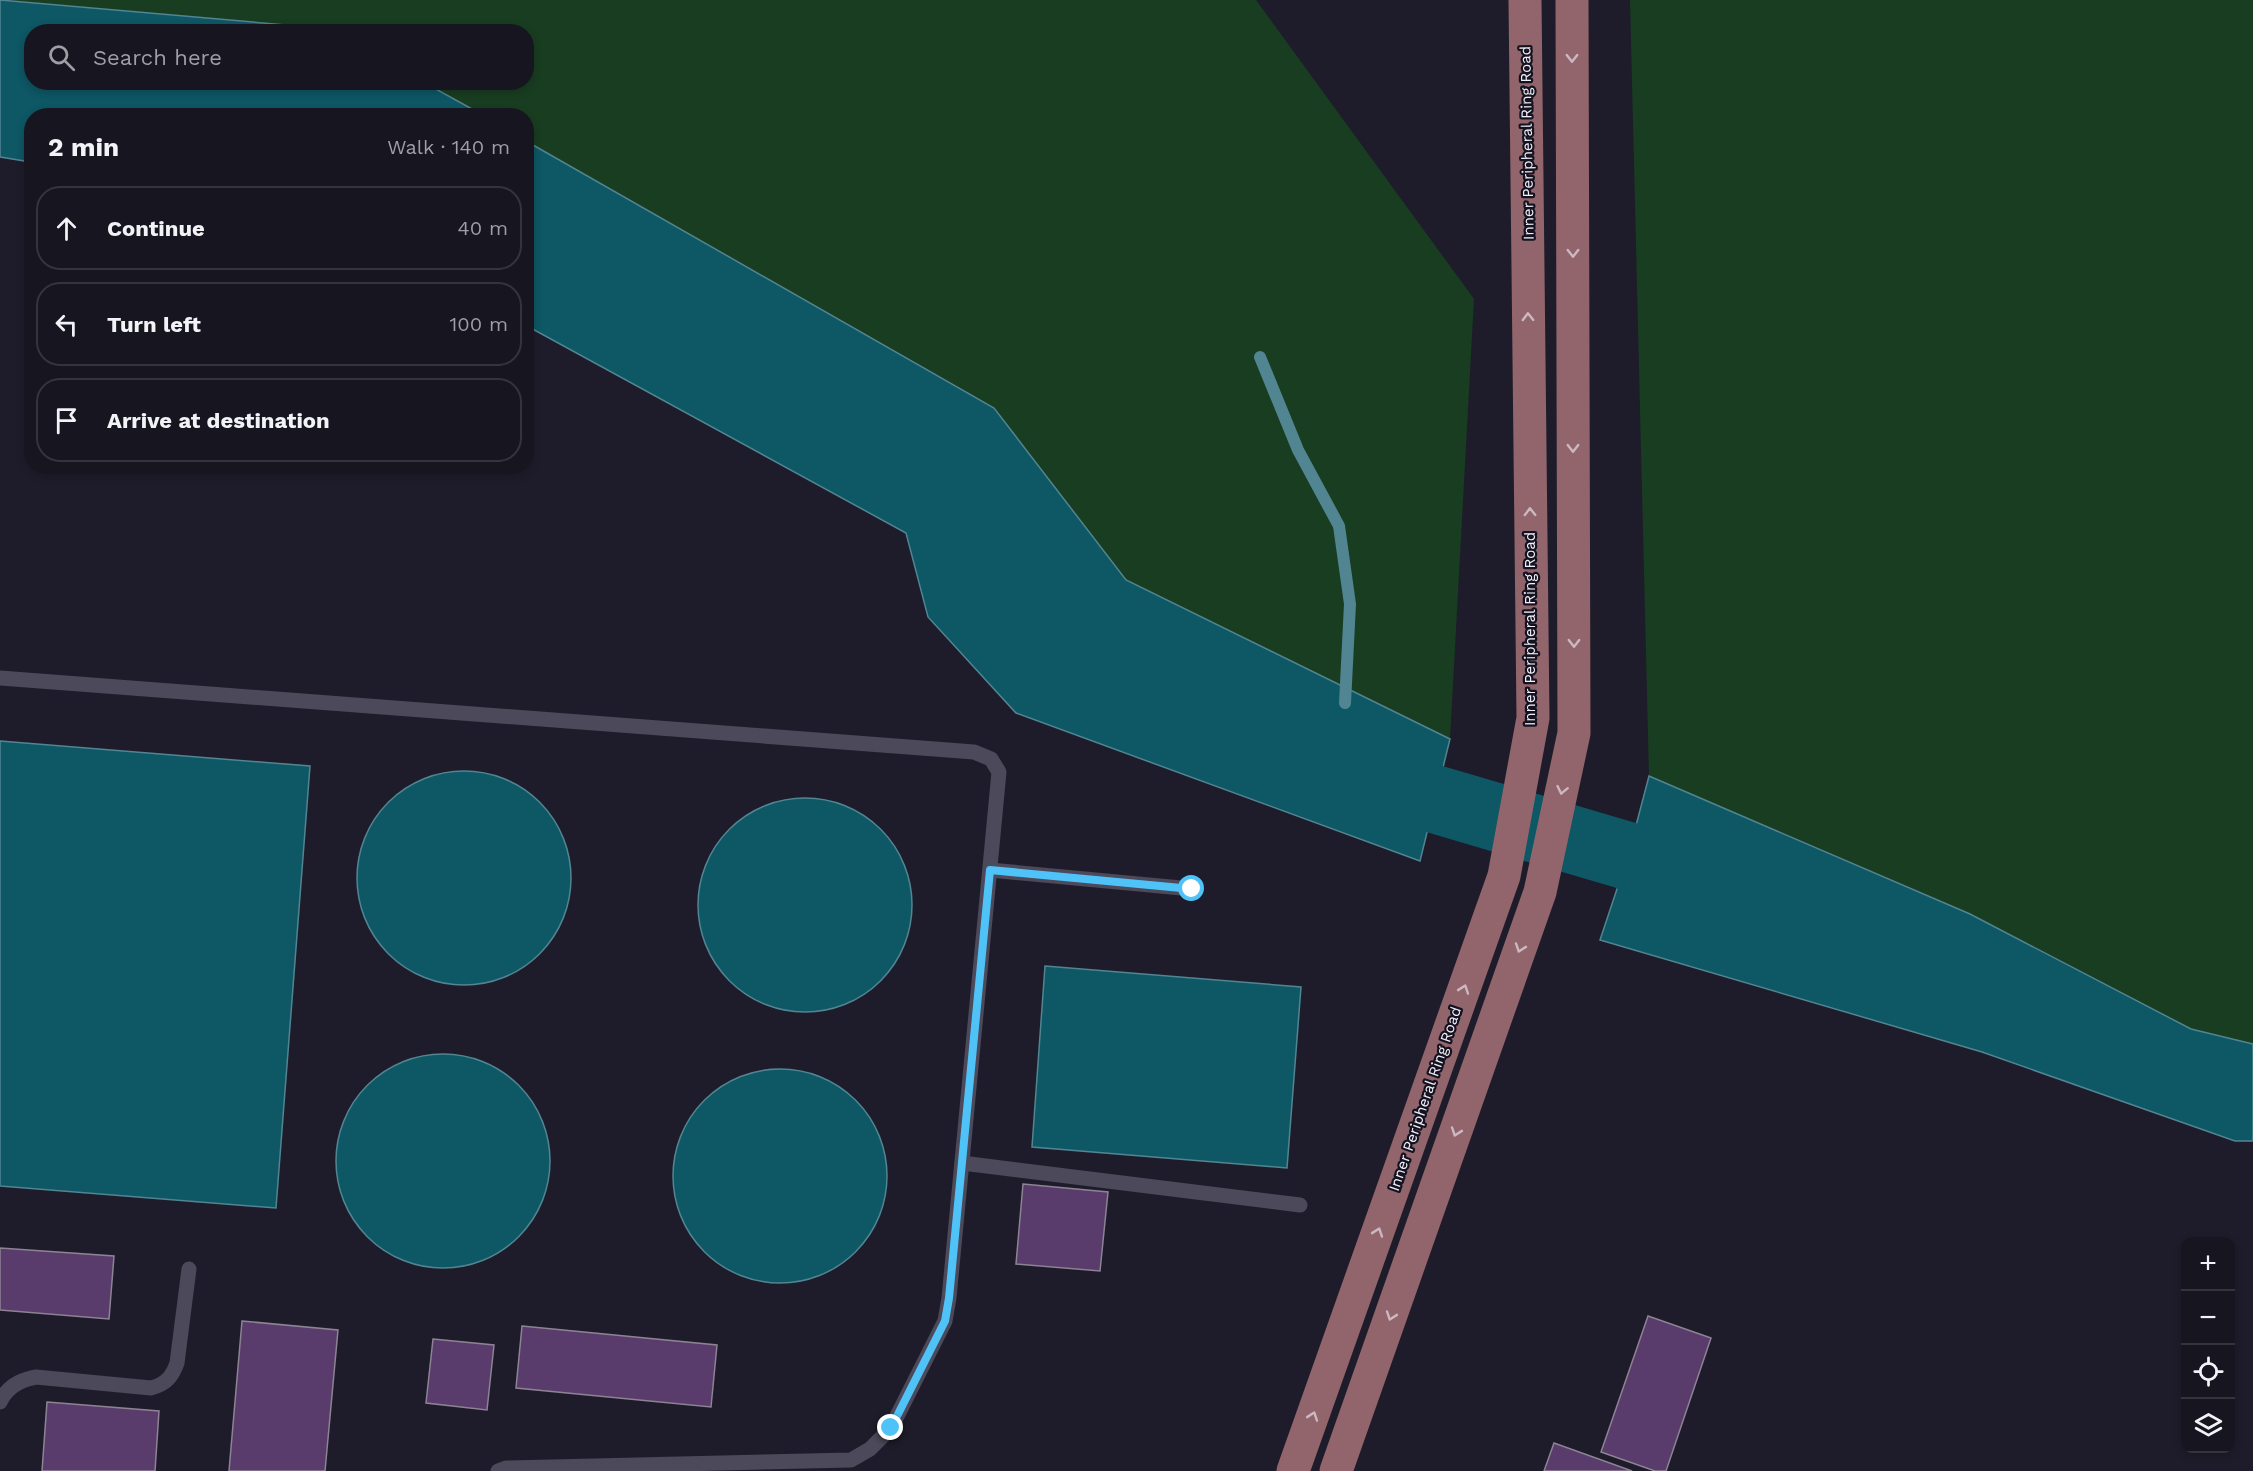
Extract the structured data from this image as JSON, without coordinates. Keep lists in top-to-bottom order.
{
  "streets": {
    "main road": ["Inner Peripheral Ring Road"]
  },
  "page": {
    "search": "Search here",
    "heading": ["2 min", "Walk · 140 m"],
    "list": [
      ["Continue", "40 m"],
      ["Turn left", "100 m"],
      "Arrive at destination"
    ],
    "map_buttons": ["+", "−"]
  }
}
